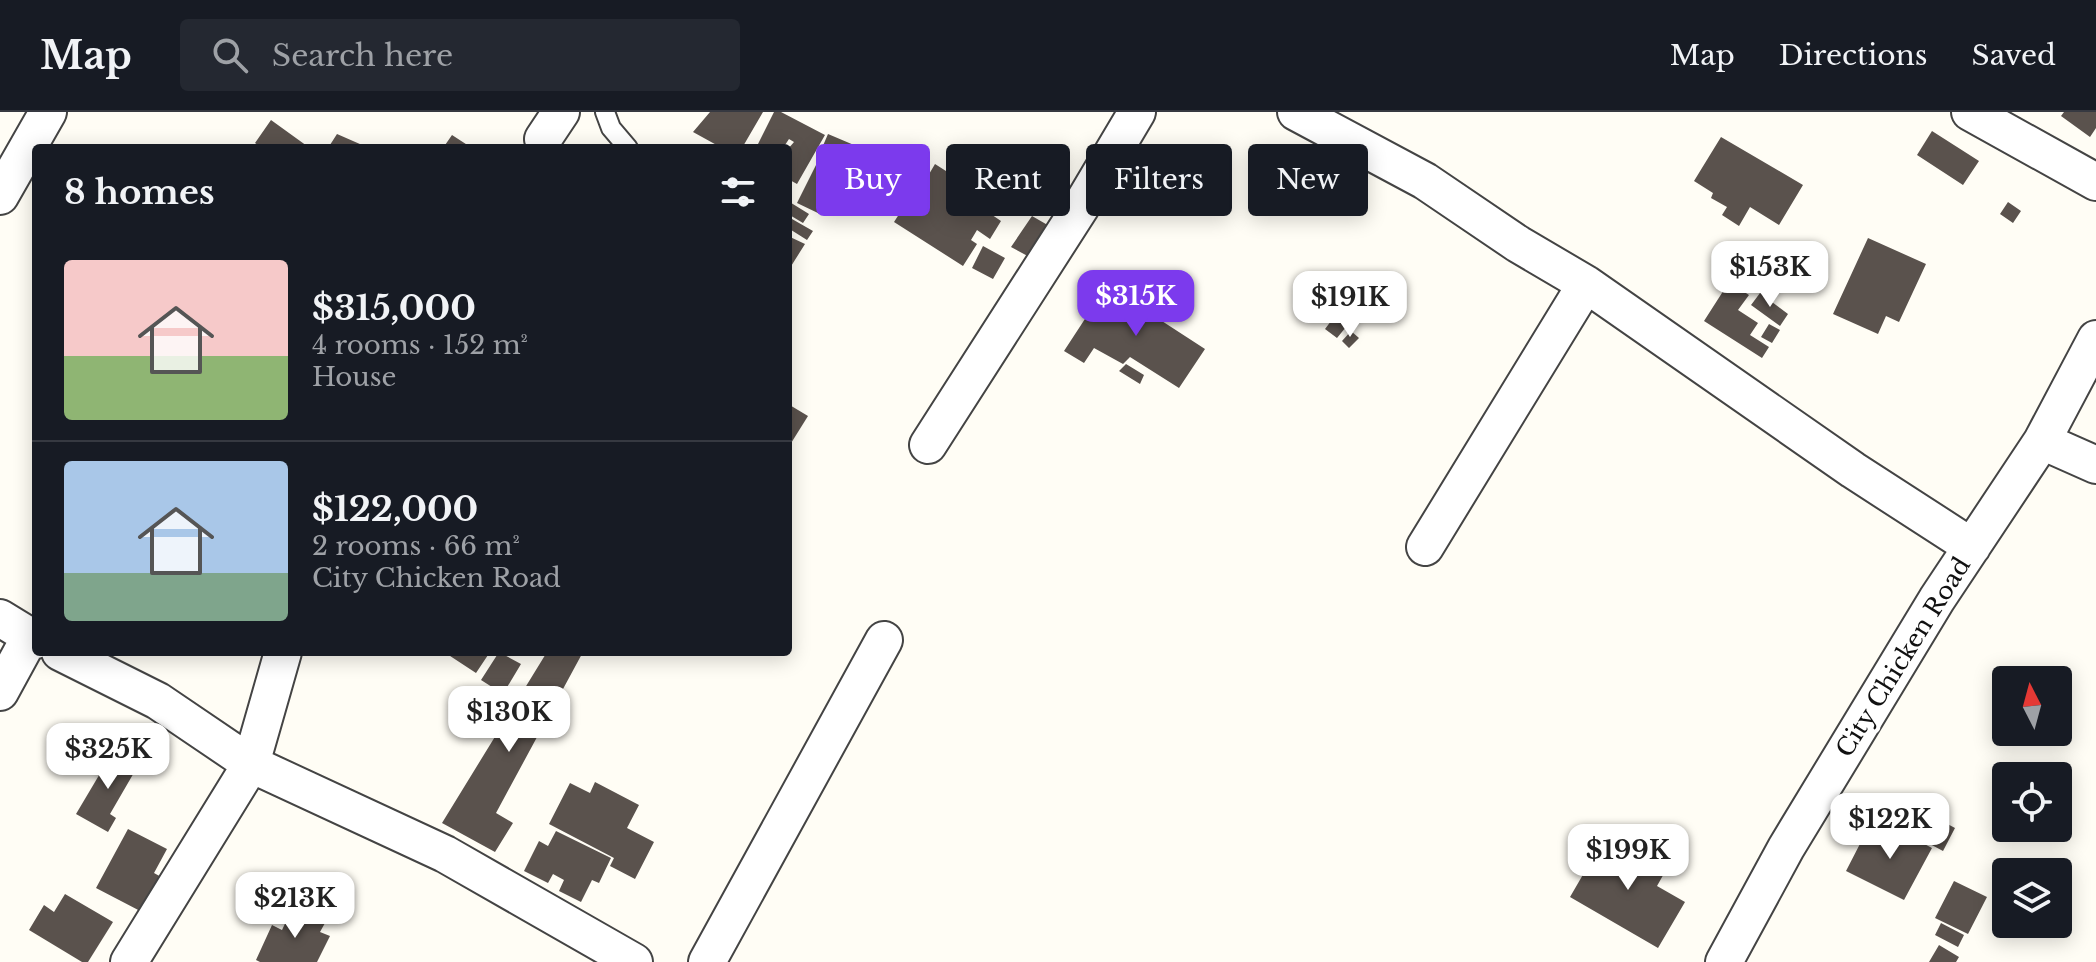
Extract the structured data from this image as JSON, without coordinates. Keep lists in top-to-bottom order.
{
  "streets": {
    "street": ["City Chicken Road"]
  },
  "north": "top",
  "page": {
    "header": "Map",
    "search": "Search here",
    "nav": ["Map", "Directions", "Saved"],
    "chip": [
      "Buy",
      "Rent",
      "Filters",
      "New"
    ],
    "heading": "8 homes",
    "list": [
      {
        "name": "$315,000",
        "note": "4 rooms · 152 m² · House"
      },
      {
        "name": "$122,000",
        "note": "2 rooms · 66 m² · City Chicken Road"
      }
    ],
    "price": [
      "$153K",
      "$315K",
      "$191K",
      "$130K",
      "$325K",
      "$122K",
      "$199K",
      "$213K"
    ]
  }
}
